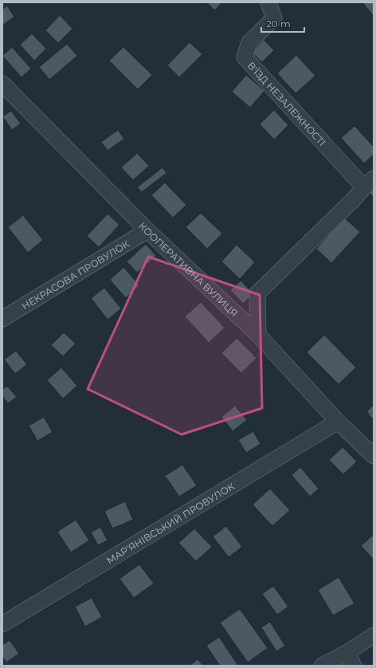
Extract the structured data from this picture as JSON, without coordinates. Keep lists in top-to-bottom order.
{
  "streets": {
    "street": [
      "В'ЇЗД НЕЗАЛЕЖНОСТІ",
      "КООПЕРАТИВНА ВУЛИЦЯ",
      "НЕКРАСОВА ПРОВУЛОК",
      "МАР’ЯНІВСЬКИЙ ПРОВУЛОК"
    ]
  },
  "crossings": [
    ["КООПЕРАТИВНА ВУЛИЦЯ", "НЕКРАСОВА ПРОВУЛОК"],
    ["КООПЕРАТИВНА ВУЛИЦЯ", "МАР’ЯНІВСЬКИЙ ПРОВУЛОК"]
  ],
  "scale_bar": "20 m"
}
